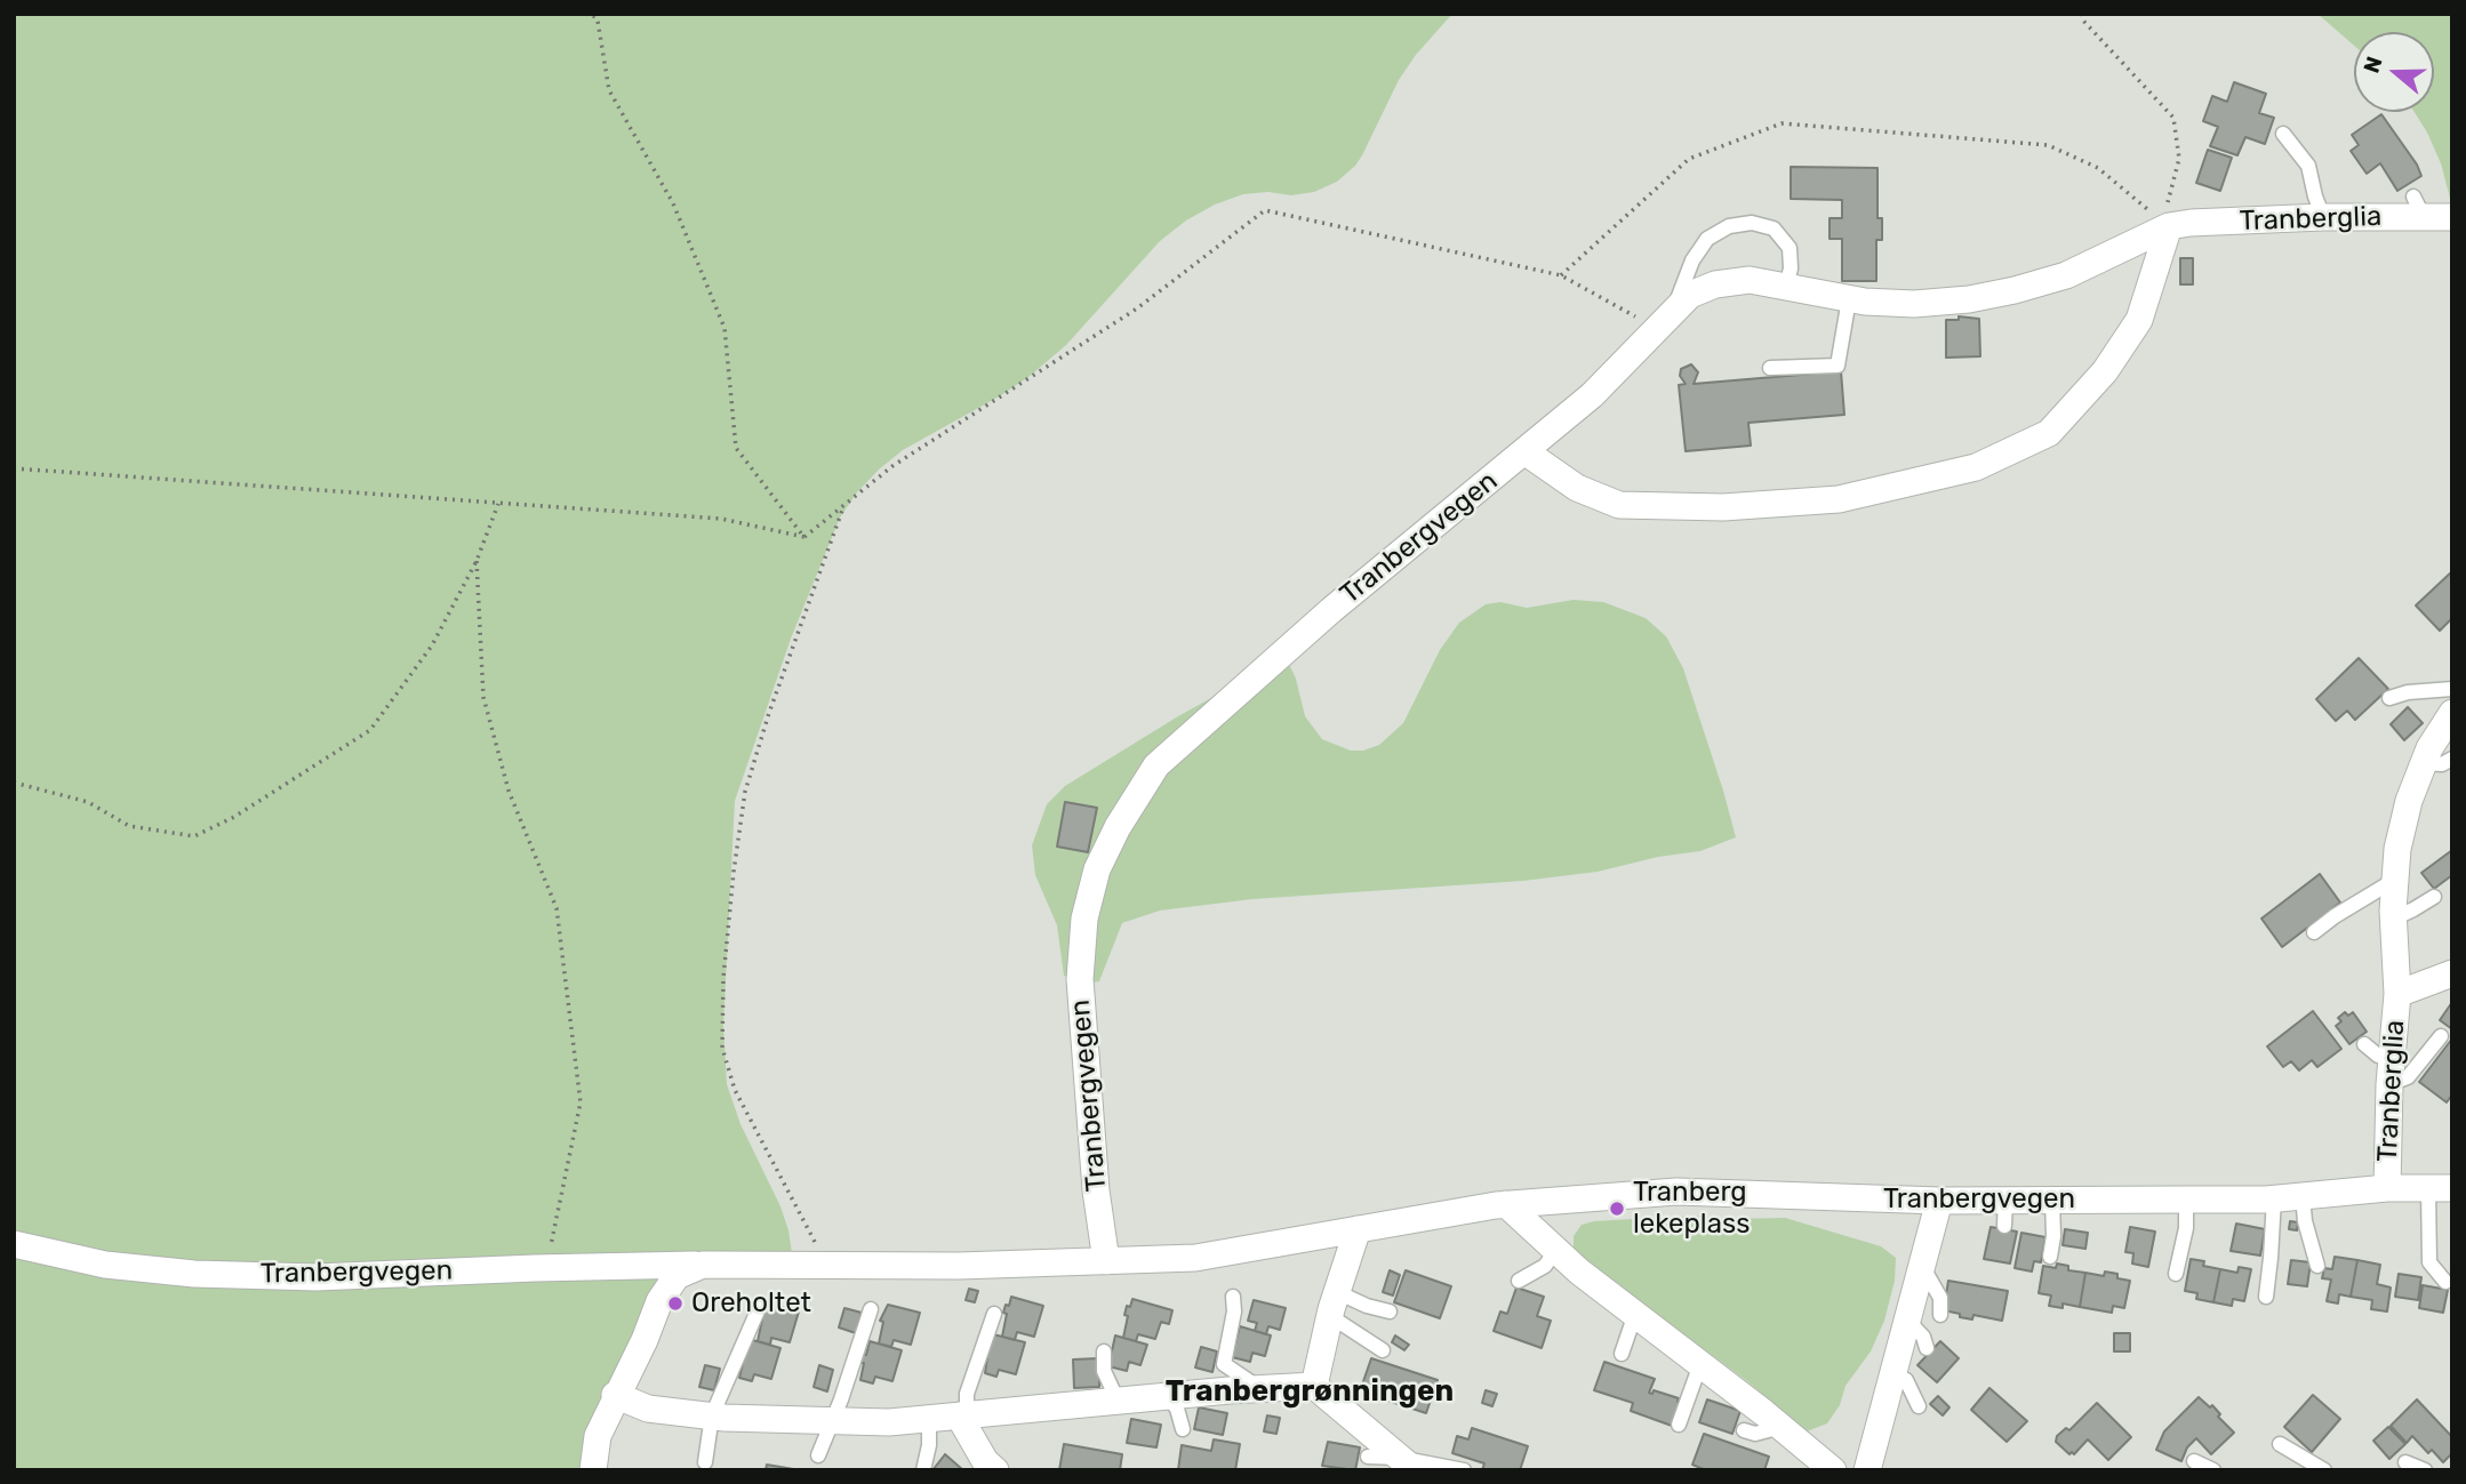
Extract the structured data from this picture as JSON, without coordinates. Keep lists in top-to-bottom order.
{
  "streets": {
    "street": ["Tranberglia", "Tranbergvegen"]
  },
  "crossings": [
    ["Tranberglia", "Tranbergvegen"]
  ],
  "districts": ["Tranbergrønningen"],
  "places": ["Tranberg lekeplass", "Oreholtet"],
  "north": "left"
}
